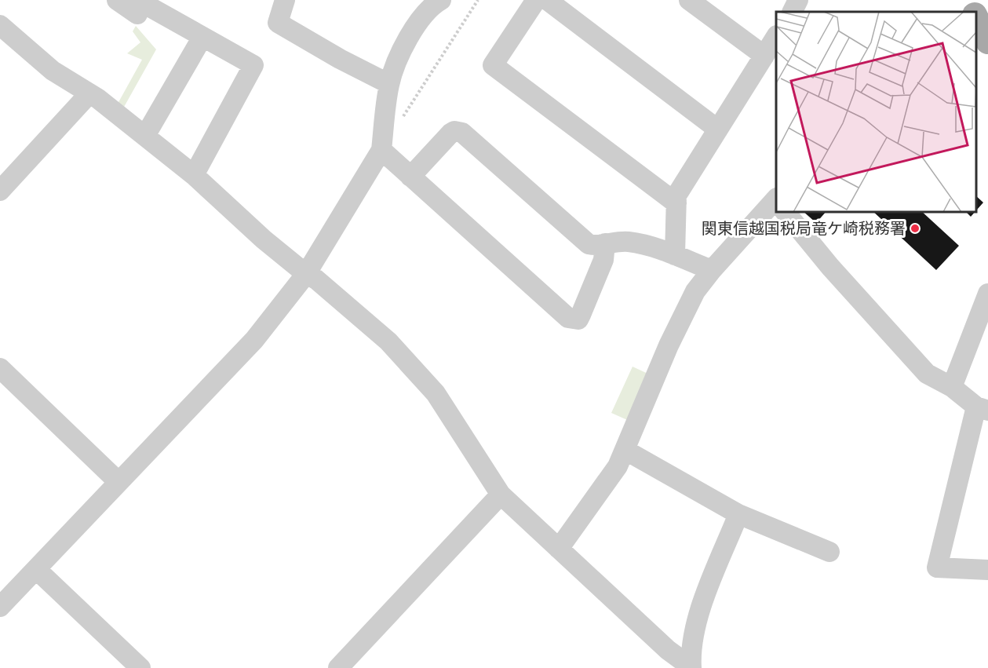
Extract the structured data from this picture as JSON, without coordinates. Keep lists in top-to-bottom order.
{
  "places": ["関東信越国税局竜ケ崎税務署"]
}
